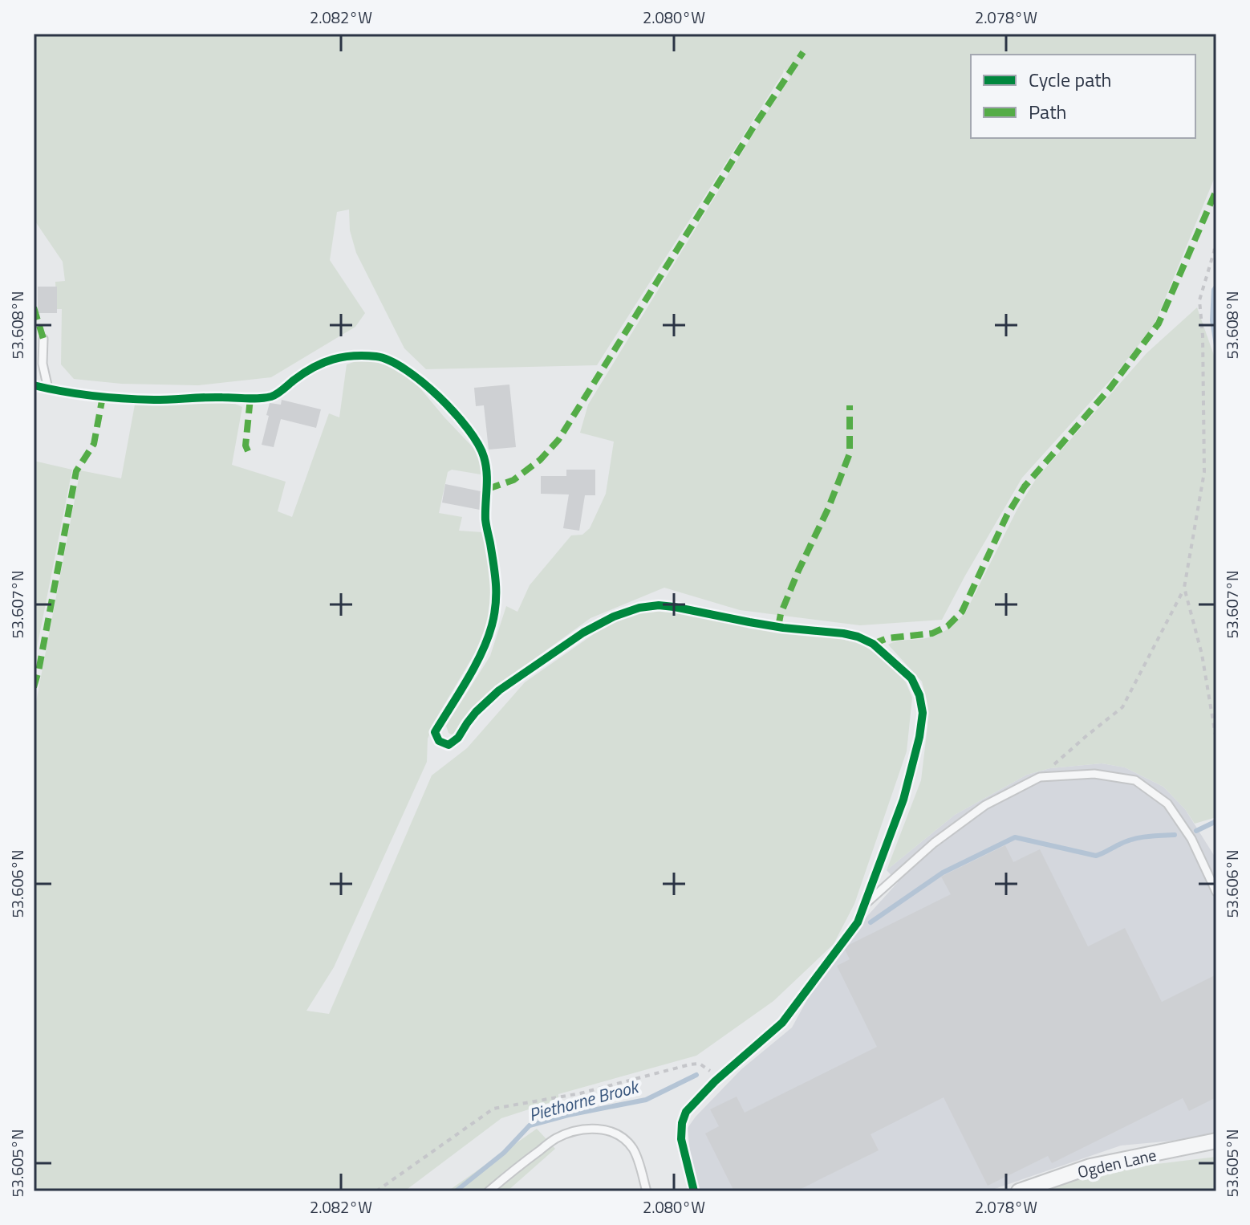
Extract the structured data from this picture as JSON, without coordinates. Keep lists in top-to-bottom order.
{
  "streets": {
    "street": ["Ogden Lane"]
  },
  "water": ["Piethorne Brook"],
  "legend": ["Cycle path", "Path"],
  "coordinates": [
    "2.082°W",
    "2.080°W",
    "2.078°W",
    "53.608°N",
    "53.607°N",
    "53.606°N",
    "53.605°N"
  ]
}
